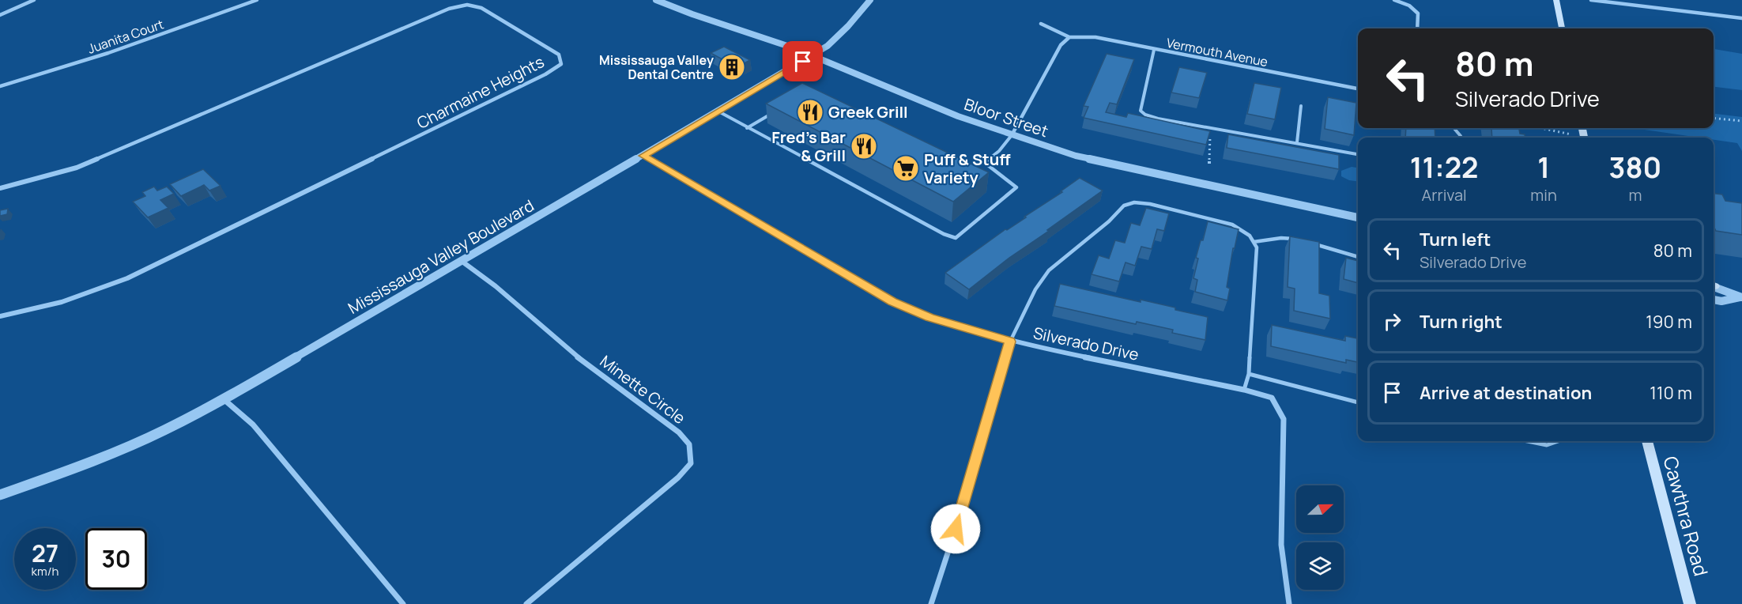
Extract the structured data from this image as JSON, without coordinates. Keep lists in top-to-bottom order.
{
  "streets": {
    "main road": ["Cawthra Road"],
    "street": [
      "Juanita Court",
      "Vermouth Avenue",
      "Charmaine Heights",
      "Bloor Street",
      "Mississauga Valley Boulevard",
      "Silverado Drive",
      "Minette Circle"
    ]
  },
  "crossings": [
    ["Bloor Street", "Mississauga Valley Boulevard"],
    ["Mississauga Valley Boulevard", "Silverado Drive"],
    ["Mississauga Valley Boulevard", "Minette Circle"]
  ],
  "places": {
    "building": ["Mississauga Valley Dental Centre"],
    "restaurant": ["Greek Grill", "Fred's Bar & Grill"],
    "supermarket": ["Puff & Stuff Variety"]
  },
  "north": "right",
  "page": {
    "turn": ["80 m", "Silverado Drive"],
    "eta": [
      "11:22",
      "Arrival",
      "1",
      "min",
      "380",
      "m"
    ],
    "list": [
      {
        "name": "Turn left",
        "note": "Silverado Drive",
        "value": "80 m"
      },
      {
        "name": "Turn right",
        "value": "190 m"
      },
      {
        "name": "Arrive at destination",
        "value": "110 m"
      }
    ],
    "speed": "27 km/h",
    "limit": "30"
  }
}
